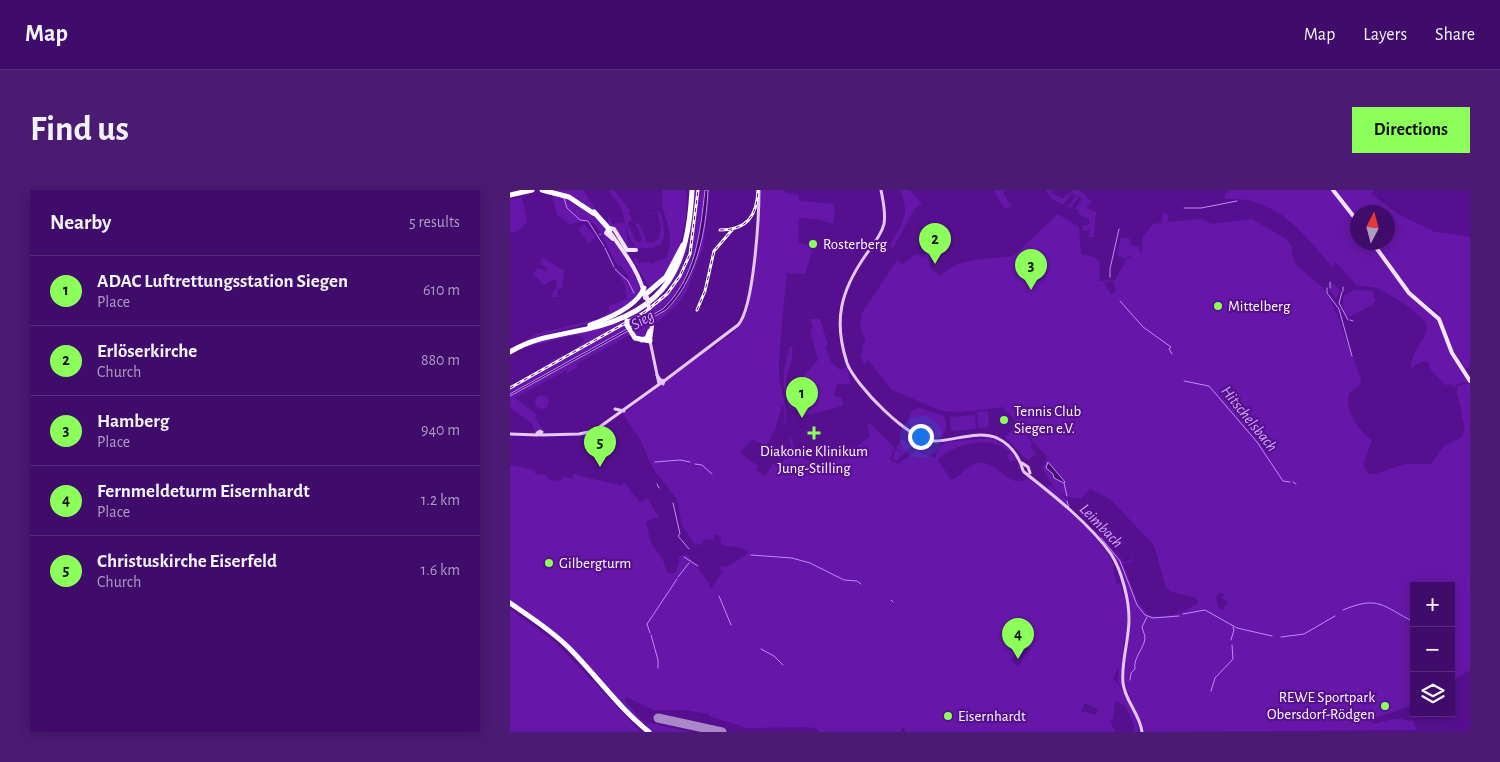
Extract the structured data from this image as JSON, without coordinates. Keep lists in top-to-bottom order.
{
  "water": ["Sieg", "Hitschelsbach", "Leimbach"],
  "places": {
    "other": [
      "Rosterberg",
      "Mittelberg",
      "Tennis Club Siegen e.V.",
      "Gilbergturm",
      "REWE Sportpark Obersdorf-Rödgen",
      "Eisernhardt"
    ],
    "health": ["Diakonie Klinikum Jung-Stilling"]
  },
  "north": "top",
  "page": {
    "header": "Map",
    "nav": ["Map", "Layers", "Share"],
    "buttons": "Directions",
    "title": "Find us",
    "heading": ["Nearby", "5 results"],
    "pins": [
      "2",
      "3",
      "1",
      "5",
      "4"
    ],
    "list": [
      {
        "mark": "1",
        "name": "ADAC Luftrettungsstation Siegen",
        "note": "Place",
        "value": "610 m"
      },
      {
        "mark": "2",
        "name": "Erlöserkirche",
        "note": "Church",
        "value": "880 m"
      },
      {
        "mark": "3",
        "name": "Hamberg",
        "note": "Place",
        "value": "940 m"
      },
      {
        "mark": "4",
        "name": "Fernmeldeturm Eisernhardt",
        "note": "Place",
        "value": "1.2 km"
      },
      {
        "mark": "5",
        "name": "Christuskirche Eiserfeld",
        "note": "Church",
        "value": "1.6 km"
      }
    ],
    "map_buttons": ["+", "−"]
  }
}
